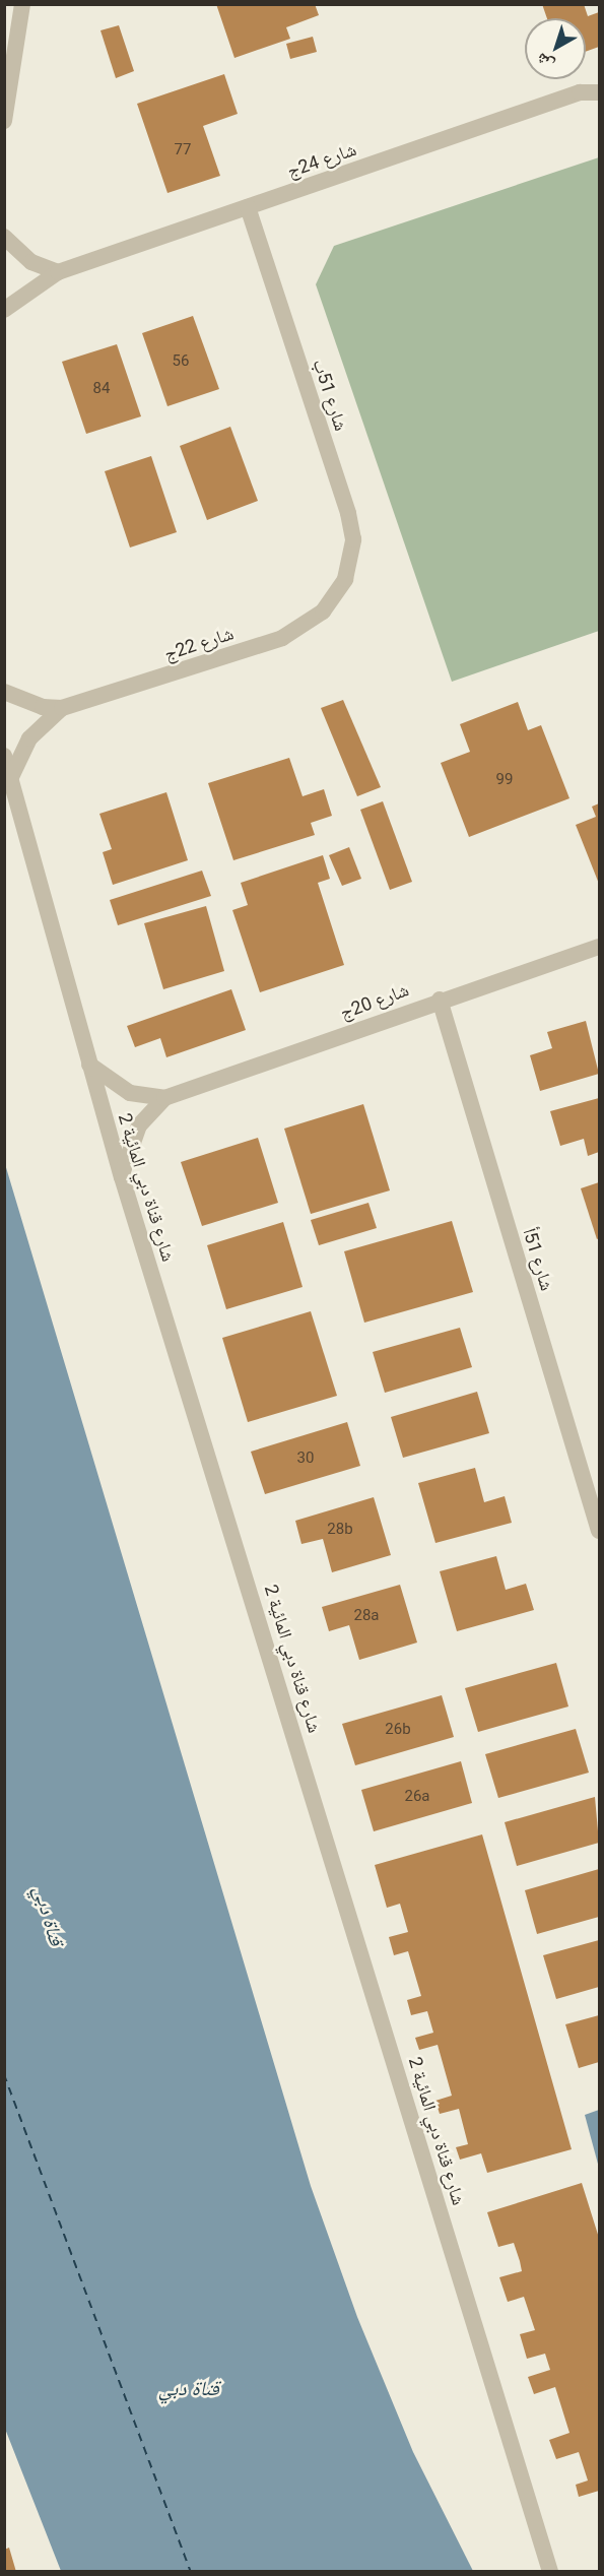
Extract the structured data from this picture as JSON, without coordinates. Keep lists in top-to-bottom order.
{
  "streets": {
    "street": [
      "شارع 24ج",
      "شارع 51ب",
      "شارع 22ج",
      "شارع 20ج",
      "شارع قناة دبي المائية 2",
      "شارع 51أ"
    ]
  },
  "crossings": [
    ["شارع 24ج", "شارع 51ب"],
    ["شارع 51ب", "شارع 22ج"],
    ["شارع 22ج", "شارع قناة دبي المائية 2"],
    ["شارع 20ج", "شارع قناة دبي المائية 2"],
    ["شارع 20ج", "شارع 51أ"]
  ],
  "water": ["قناة دبي"],
  "house_numbers": [
    "77",
    "56",
    "84",
    "99",
    "30",
    "28b",
    "28a",
    "26b",
    "26a"
  ],
  "north": "bottom left"
}
